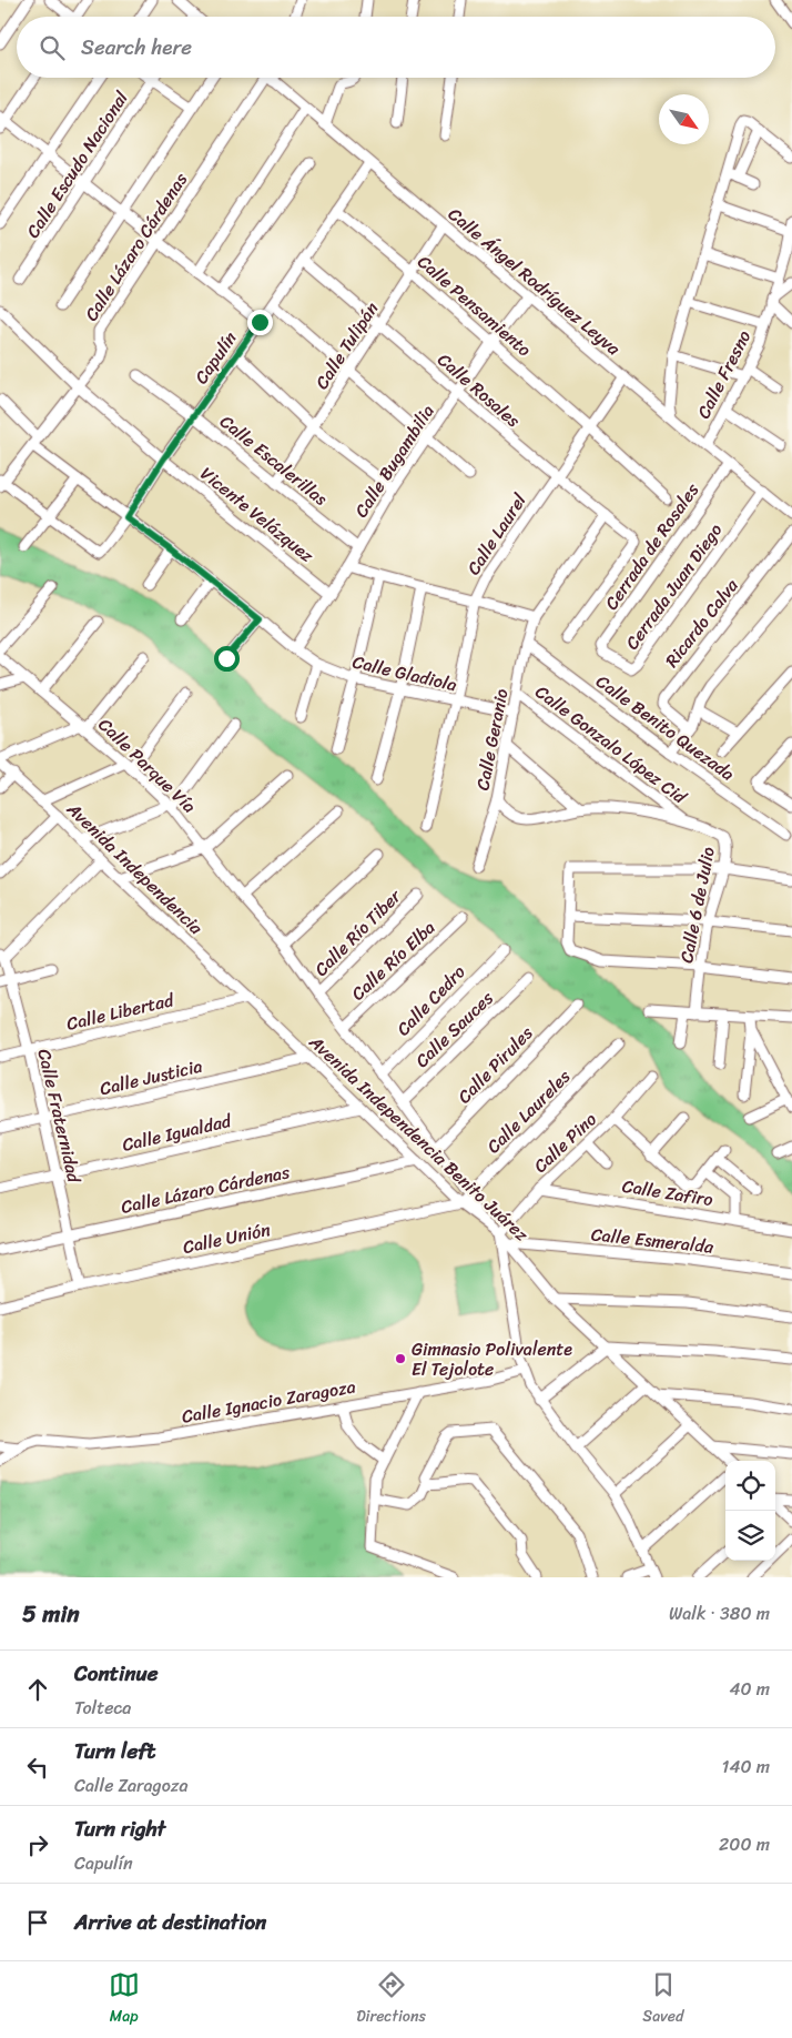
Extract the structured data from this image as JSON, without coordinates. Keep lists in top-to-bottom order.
{
  "streets": {
    "street": [
      "Calle Escudo Nacional",
      "Calle Lázaro Cárdenas",
      "Calle Ángel Rodríguez Leyva",
      "Calle Pensamiento",
      "Calle Tulipán",
      "Capulín",
      "Calle Fresno",
      "Calle Rosales",
      "Calle Escalerillas",
      "Calle Bugambilia",
      "Vicente Velázquez",
      "Calle Laurel",
      "Cerrada de Rosales",
      "Cerrada Juan Diego",
      "Ricardo Calva",
      "Calle Gladiola",
      "Calle Benito Quezada",
      "Calle Geranio",
      "Calle Gonzalo López Cid",
      "Calle Parque Vía",
      "Avenida Independencia",
      "Calle 6 de Julio",
      "Calle Río Tiber",
      "Calle Río Elba",
      "Calle Cedro",
      "Calle Libertad",
      "Calle Sauces",
      "Calle Pirules",
      "Calle Justicia",
      "Calle Laureles",
      "Calle Fraternidad",
      "Calle Igualdad",
      "Avenida Independencia Benito Juárez",
      "Calle Pino",
      "Calle Zafiro",
      "Calle Unión",
      "Calle Esmeralda",
      "Calle Ignacio Zaragoza"
    ]
  },
  "crossings": [
    ["Calle Lázaro Cárdenas", "Calle Ángel Rodríguez Leyva"],
    ["Calle Lázaro Cárdenas", "Vicente Velázquez"],
    ["Calle Lázaro Cárdenas", "Calle Gladiola"],
    ["Calle Lázaro Cárdenas", "Calle Fraternidad"],
    ["Calle Lázaro Cárdenas", "Avenida Independencia Benito Juárez"],
    ["Calle Ángel Rodríguez Leyva", "Calle Tulipán"],
    ["Calle Ángel Rodríguez Leyva", "Capulín"],
    ["Calle Ángel Rodríguez Leyva", "Calle Fresno"],
    ["Calle Ángel Rodríguez Leyva", "Calle Bugambilia"],
    ["Calle Ángel Rodríguez Leyva", "Calle Laurel"],
    ["Calle Ángel Rodríguez Leyva", "Cerrada de Rosales"],
    ["Calle Ángel Rodríguez Leyva", "Cerrada Juan Diego"],
    ["Calle Pensamiento", "Calle Tulipán"],
    ["Calle Pensamiento", "Capulín"],
    ["Calle Pensamiento", "Calle Bugambilia"],
    ["Calle Pensamiento", "Calle Laurel"],
    ["Calle Tulipán", "Calle Rosales"],
    ["Calle Tulipán", "Calle Escalerillas"],
    ["Capulín", "Calle Rosales"],
    ["Capulín", "Calle Escalerillas"],
    ["Capulín", "Vicente Velázquez"],
    ["Capulín", "Calle Gladiola"],
    ["Calle Rosales", "Calle Bugambilia"],
    ["Calle Rosales", "Calle Laurel"],
    ["Calle Rosales", "Calle Geranio"],
    ["Calle Escalerillas", "Calle Bugambilia"],
    ["Calle Bugambilia", "Vicente Velázquez"],
    ["Calle Bugambilia", "Calle Gladiola"],
    ["Calle Laurel", "Calle Gladiola"],
    ["Cerrada de Rosales", "Cerrada Juan Diego"],
    ["Calle Gladiola", "Calle Geranio"],
    ["Calle Benito Quezada", "Calle Geranio"],
    ["Calle Geranio", "Calle Gonzalo López Cid"],
    ["Calle Gonzalo López Cid", "Calle 6 de Julio"],
    ["Calle Parque Vía", "Calle Río Tiber"],
    ["Calle Parque Vía", "Calle Río Elba"],
    ["Calle Parque Vía", "Calle Cedro"],
    ["Calle Parque Vía", "Calle Sauces"],
    ["Calle Parque Vía", "Calle Pirules"],
    ["Calle Parque Vía", "Calle Laureles"],
    ["Calle Parque Vía", "Avenida Independencia Benito Juárez"],
    ["Avenida Independencia", "Calle Libertad"],
    ["Avenida Independencia", "Avenida Independencia Benito Juárez"],
    ["Calle Libertad", "Calle Fraternidad"],
    ["Calle Libertad", "Avenida Independencia Benito Juárez"],
    ["Calle Justicia", "Calle Fraternidad"],
    ["Calle Justicia", "Avenida Independencia Benito Juárez"],
    ["Calle Laureles", "Avenida Independencia Benito Juárez"],
    ["Calle Laureles", "Calle Unión"],
    ["Calle Fraternidad", "Calle Igualdad"],
    ["Calle Fraternidad", "Calle Unión"],
    ["Calle Igualdad", "Avenida Independencia Benito Juárez"],
    ["Avenida Independencia Benito Juárez", "Calle Pino"],
    ["Avenida Independencia Benito Juárez", "Calle Unión"],
    ["Avenida Independencia Benito Juárez", "Calle Esmeralda"],
    ["Calle Pino", "Calle Zafiro"]
  ],
  "places": ["Gimnasio Polivalente El Tejolote"],
  "north": "bottom right",
  "page": {
    "search": "Search here",
    "heading": ["5 min", "Walk · 380 m"],
    "list": [
      ["Continue", "Tolteca", "40 m"],
      ["Turn left", "Calle Zaragoza", "140 m"],
      ["Turn right", "Capulín", "200 m"],
      "Arrive at destination"
    ],
    "nav": ["Map", "Directions", "Saved"]
  }
}
